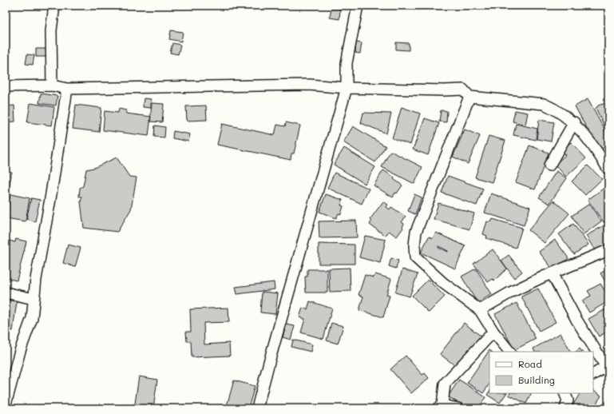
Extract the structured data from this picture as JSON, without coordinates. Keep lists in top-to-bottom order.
{
  "legend": ["Road", "Building"]
}
